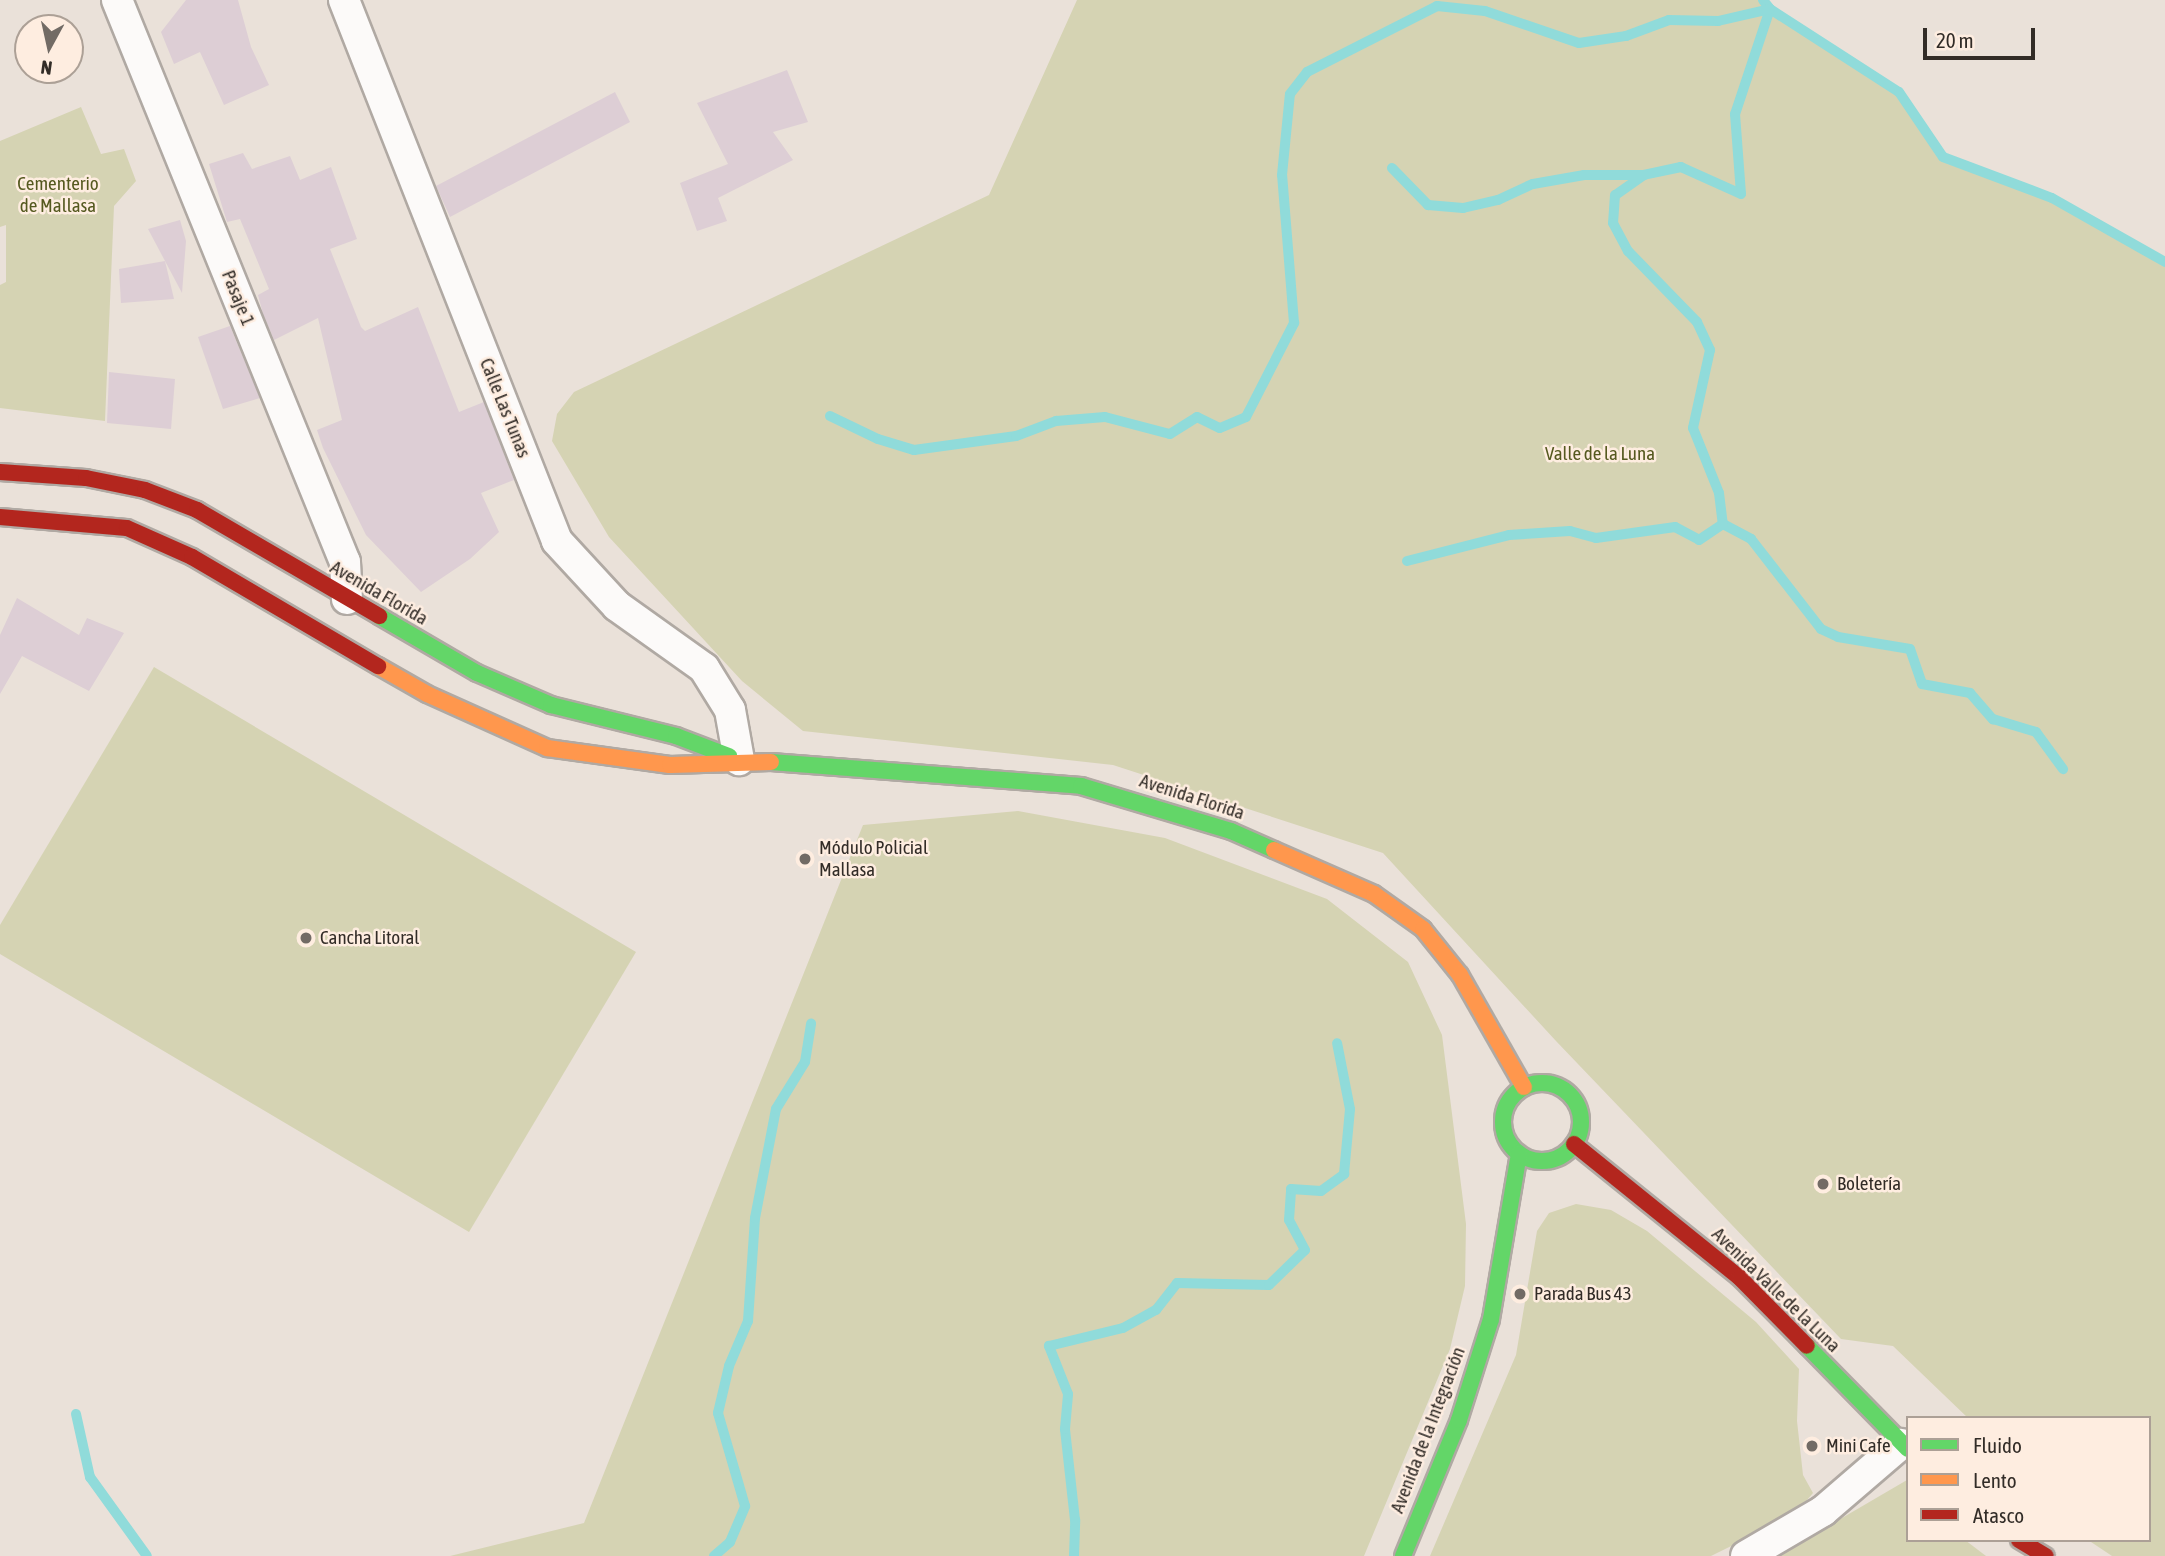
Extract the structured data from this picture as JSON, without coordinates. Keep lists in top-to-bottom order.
{
  "streets": {
    "main road": ["Avenida Florida", "Avenida Valle de la Luna", "Avenida de la Integración"],
    "street": ["Pasaje 1", "Calle Las Tunas"]
  },
  "crossings": [
    ["Pasaje 1", "Avenida Florida"],
    ["Calle Las Tunas", "Avenida Florida"],
    ["Avenida Florida", "Avenida Valle de la Luna"],
    ["Avenida Florida", "Avenida de la Integración"],
    ["Avenida Valle de la Luna", "Avenida de la Integración"]
  ],
  "parks": ["Cementerio de Mallasa", "Valle de la Luna"],
  "places": [
    "Módulo Policial Mallasa",
    "Cancha Litoral",
    "Boletería",
    "Parada Bus 43",
    "Mini Cafe"
  ],
  "legend": ["Fluido", "Lento", "Atasco"],
  "scale_bar": "20 m",
  "north": "bottom"
}
